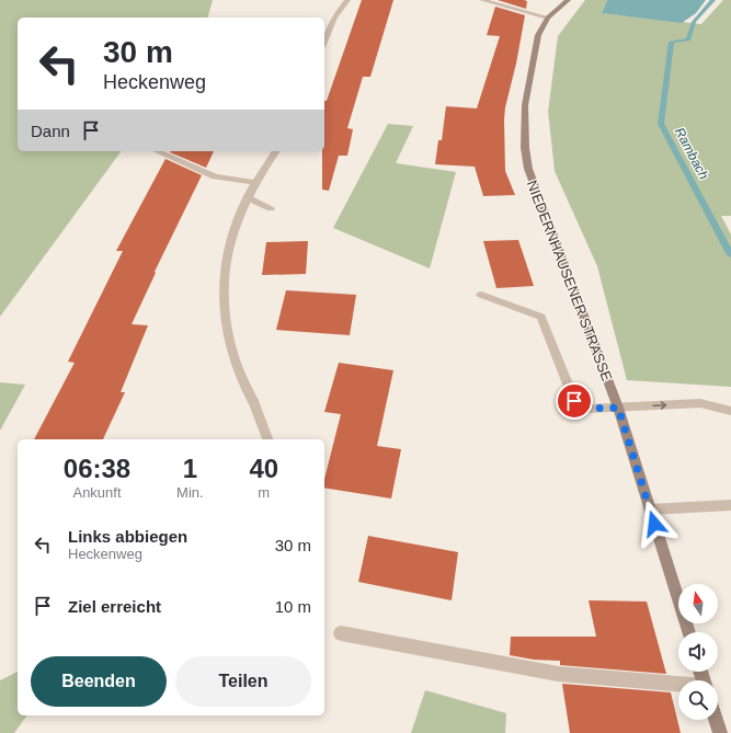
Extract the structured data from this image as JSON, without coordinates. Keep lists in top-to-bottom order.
{
  "streets": {
    "main road": ["NIEDERNHAUSENER STRASSE"]
  },
  "water": ["Rambach"],
  "north": "top",
  "page": {
    "turn": ["30 m", "Heckenweg"],
    "then": "Dann",
    "eta": [
      "06:38",
      "Ankunft",
      "1",
      "Min.",
      "40",
      "m"
    ],
    "list": [
      {
        "name": "Links abbiegen",
        "note": "Heckenweg",
        "value": "30 m"
      },
      {
        "name": "Ziel erreicht",
        "value": "10 m"
      }
    ],
    "buttons": ["Beenden", "Teilen"]
  }
}
